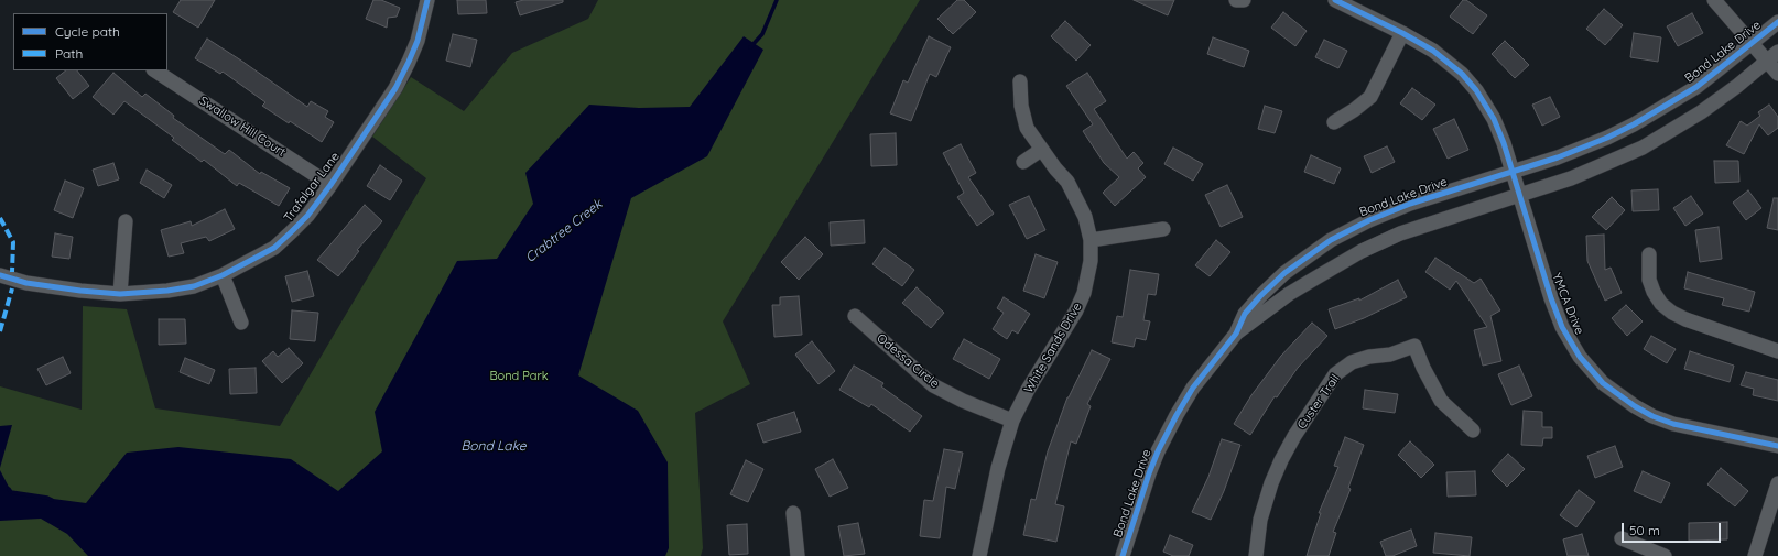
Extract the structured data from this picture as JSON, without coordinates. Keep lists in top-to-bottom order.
{
  "streets": {
    "street": [
      "Bond Lake Drive",
      "Swallow Hill Court",
      "Trafalgar Lane",
      "YMCA Drive",
      "White Sands Drive",
      "Odessa Circle",
      "Custer Trail"
    ]
  },
  "crossings": [
    ["Bond Lake Drive", "YMCA Drive"],
    ["Swallow Hill Court", "Trafalgar Lane"],
    ["White Sands Drive", "Odessa Circle"]
  ],
  "water": ["Crabtree Creek", "Bond Lake"],
  "parks": ["Bond Park"],
  "legend": ["Cycle path", "Path"],
  "scale_bar": "50 m"
}
